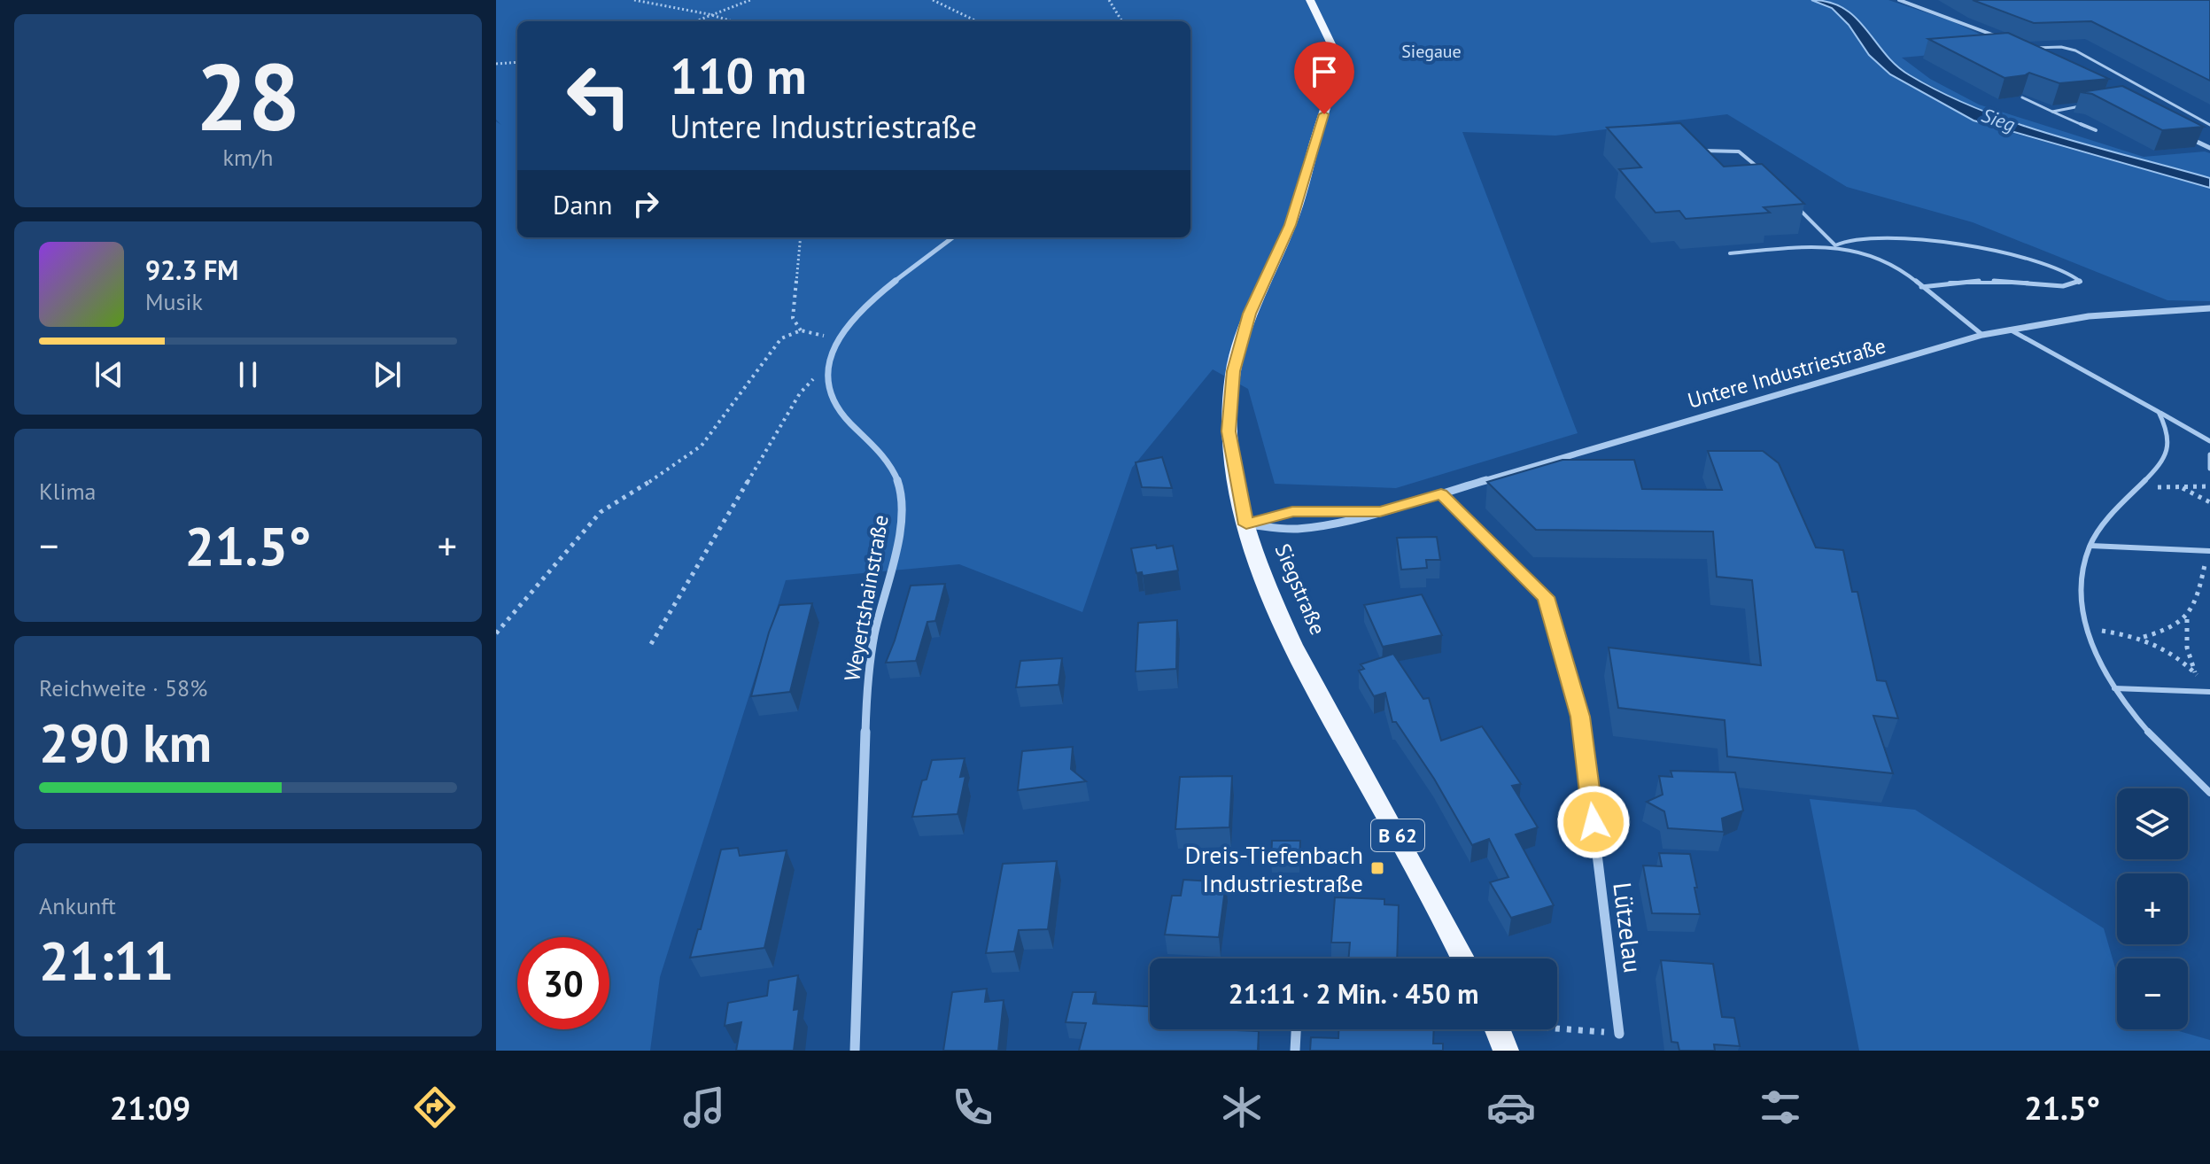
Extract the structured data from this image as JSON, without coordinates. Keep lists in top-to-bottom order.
{
  "streets": {
    "main road": ["Siegstraße", "B 62"],
    "street": ["Untere Industriestraße", "Weyertshainstraße", "Lützelau"]
  },
  "crossings": [
    ["Untere Industriestraße", "Siegstraße"],
    ["Untere Industriestraße", "Lützelau"]
  ],
  "water": ["Sieg"],
  "parks": ["Siegaue"],
  "places": {
    "transit": ["Dreis-Tiefenbach Industriestraße"]
  },
  "page": {
    "tile": [
      ["28", "km/h"],
      "Klima",
      ["Reichweite · 58%", "290 km"],
      ["Ankunft", "21:11"]
    ],
    "turn": ["110 m", "Untere Industriestraße"],
    "then": "Dann",
    "song": ["92.3 FM", "Musik"],
    "heat": ["−", "21.5°", "+"],
    "map_buttons": ["+", "−"],
    "limit": "30",
    "trip": "21:11 · 2 Min. · 450 m",
    "tabs": ["21:09", "21.5°"]
  }
}
